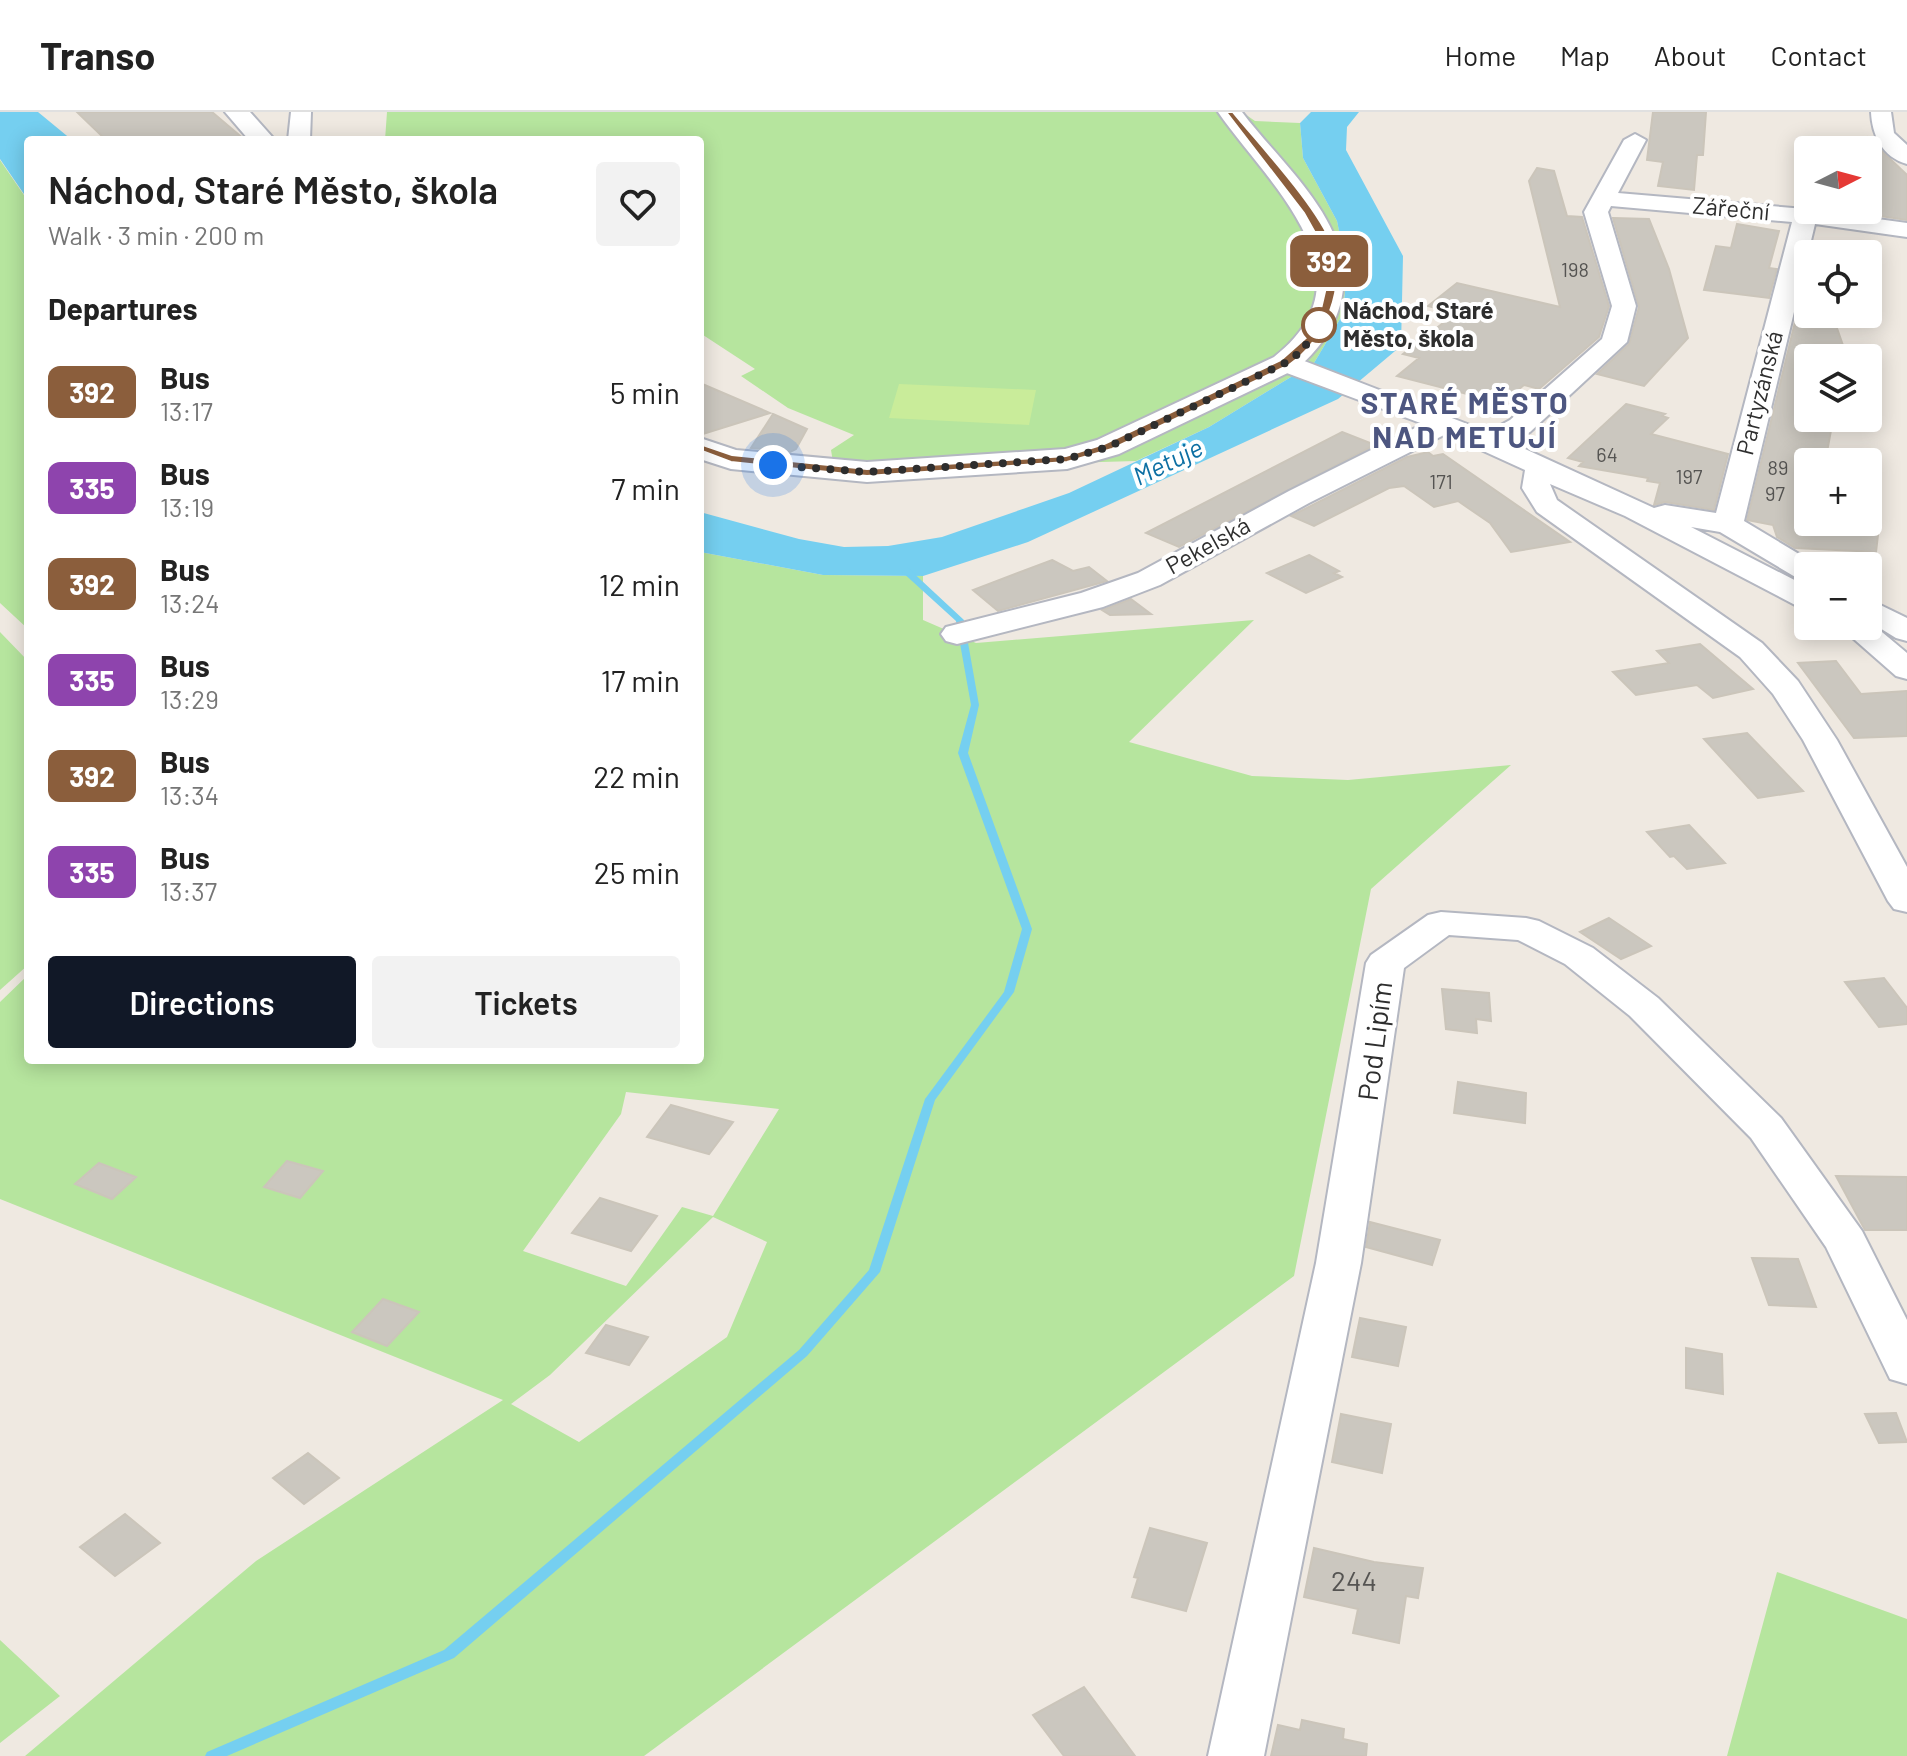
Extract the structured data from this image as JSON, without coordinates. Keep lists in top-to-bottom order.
{
  "streets": {
    "street": [
      "Zářeční",
      "Partyzánská",
      "Pekelská",
      "Pod Lipím"
    ]
  },
  "districts": ["STARÉ MĚSTO NAD METUJÍ"],
  "water": ["Metuje"],
  "places": ["Náchod, Staré Město, škola"],
  "lines": ["bus line 392"],
  "house_numbers": [
    "198",
    "64",
    "89",
    "197",
    "171",
    "97",
    "244"
  ],
  "north": "right",
  "page": {
    "header": "Transo",
    "nav": [
      "Home",
      "Map",
      "About",
      "Contact"
    ],
    "on_map": "392",
    "map_buttons": ["+", "−"],
    "heading": [
      ["Náchod, Staré Město, škola", "Walk · 3 min · 200 m"],
      "Departures"
    ],
    "list": [
      {
        "mark": "392",
        "name": "Bus",
        "note": "13:17",
        "value": "5 min"
      },
      {
        "mark": "335",
        "name": "Bus",
        "note": "13:19",
        "value": "7 min"
      },
      {
        "mark": "392",
        "name": "Bus",
        "note": "13:24",
        "value": "12 min"
      },
      {
        "mark": "335",
        "name": "Bus",
        "note": "13:29",
        "value": "17 min"
      },
      {
        "mark": "392",
        "name": "Bus",
        "note": "13:34",
        "value": "22 min"
      },
      {
        "mark": "335",
        "name": "Bus",
        "note": "13:37",
        "value": "25 min"
      }
    ],
    "buttons": ["Directions", "Tickets"]
  }
}
